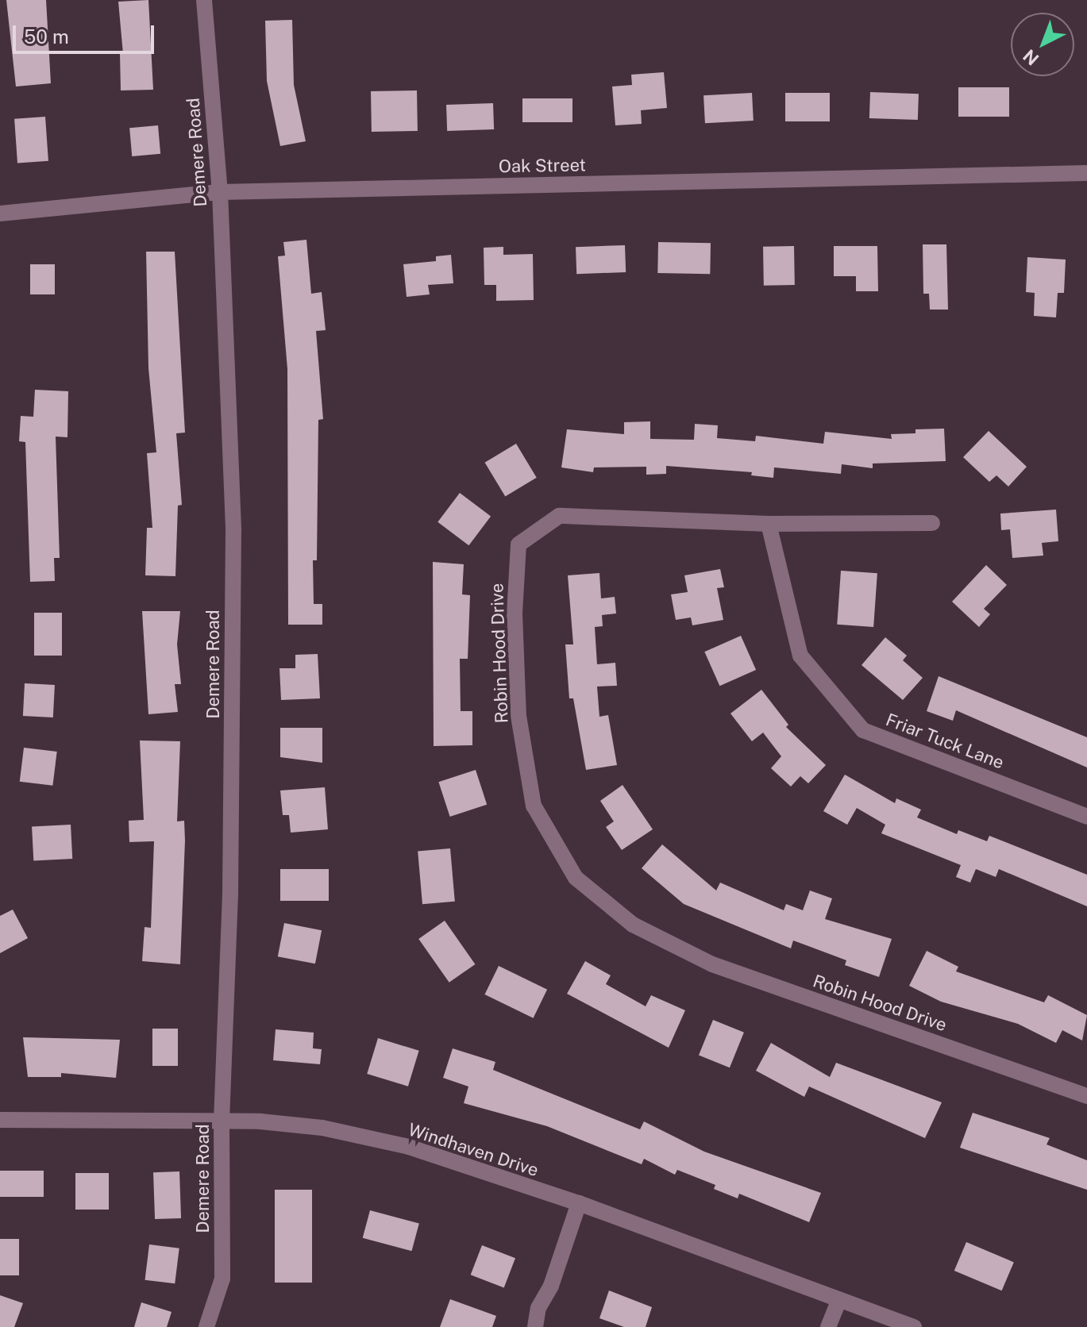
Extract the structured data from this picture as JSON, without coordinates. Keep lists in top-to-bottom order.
{
  "streets": {
    "street": [
      "Demere Road",
      "Oak Street",
      "Robin Hood Drive",
      "Friar Tuck Lane",
      "Windhaven Drive"
    ]
  },
  "crossings": [
    ["Demere Road", "Oak Street"],
    ["Demere Road", "Windhaven Drive"],
    ["Robin Hood Drive", "Friar Tuck Lane"]
  ],
  "scale_bar": "50 m",
  "north": "bottom left"
}
